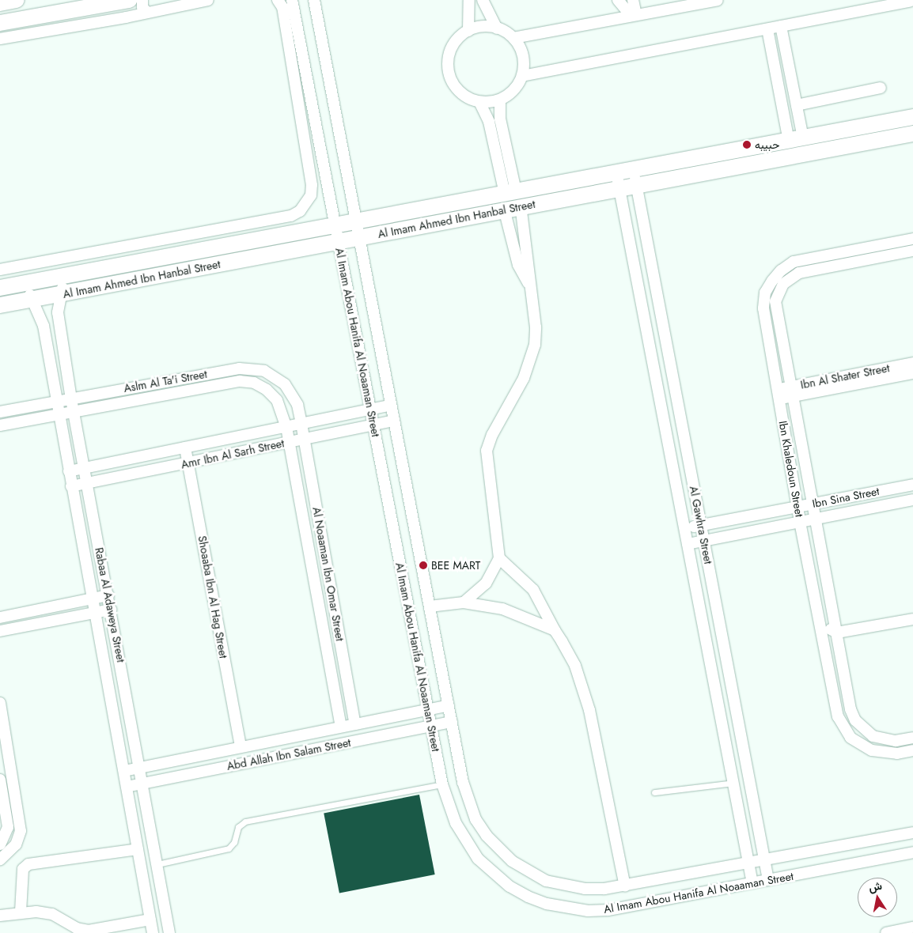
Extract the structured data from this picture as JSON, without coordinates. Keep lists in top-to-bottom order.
{
  "streets": {
    "street": [
      "Al Imam Ahmed Ibn Hanbal Street",
      "Al Imam Abou Hanifa Al Noaaman Street",
      "Ibn Al Shater Street",
      "Aslm Al Ta'i Street",
      "Amr Ibn Al Sarh Street",
      "Ibn Khaledoun Street",
      "Ibn Sina Street",
      "Al Gawhra Street",
      "Al Noaaman Ibn Omar Street",
      "Shoaaba Ibn Al Hag Street",
      "Rabaa Al Adaweya Street",
      "Abd Allah Ibn Salam Street"
    ]
  },
  "crossings": [
    ["Al Imam Ahmed Ibn Hanbal Street", "Al Imam Abou Hanifa Al Noaaman Street"],
    ["Al Imam Ahmed Ibn Hanbal Street", "Al Gawhra Street"],
    ["Al Imam Ahmed Ibn Hanbal Street", "Rabaa Al Adaweya Street"],
    ["Al Imam Abou Hanifa Al Noaaman Street", "Amr Ibn Al Sarh Street"],
    ["Al Imam Abou Hanifa Al Noaaman Street", "Al Gawhra Street"],
    ["Al Imam Abou Hanifa Al Noaaman Street", "Abd Allah Ibn Salam Street"],
    ["Ibn Al Shater Street", "Ibn Khaledoun Street"],
    ["Aslm Al Ta'i Street", "Amr Ibn Al Sarh Street"],
    ["Aslm Al Ta'i Street", "Al Noaaman Ibn Omar Street"],
    ["Aslm Al Ta'i Street", "Rabaa Al Adaweya Street"],
    ["Amr Ibn Al Sarh Street", "Al Noaaman Ibn Omar Street"],
    ["Amr Ibn Al Sarh Street", "Shoaaba Ibn Al Hag Street"],
    ["Amr Ibn Al Sarh Street", "Rabaa Al Adaweya Street"],
    ["Ibn Khaledoun Street", "Ibn Sina Street"],
    ["Ibn Sina Street", "Al Gawhra Street"],
    ["Al Noaaman Ibn Omar Street", "Abd Allah Ibn Salam Street"],
    ["Shoaaba Ibn Al Hag Street", "Abd Allah Ibn Salam Street"],
    ["Rabaa Al Adaweya Street", "Abd Allah Ibn Salam Street"]
  ],
  "places": ["حبيبه", "BEE MART"],
  "north": "top"
}
